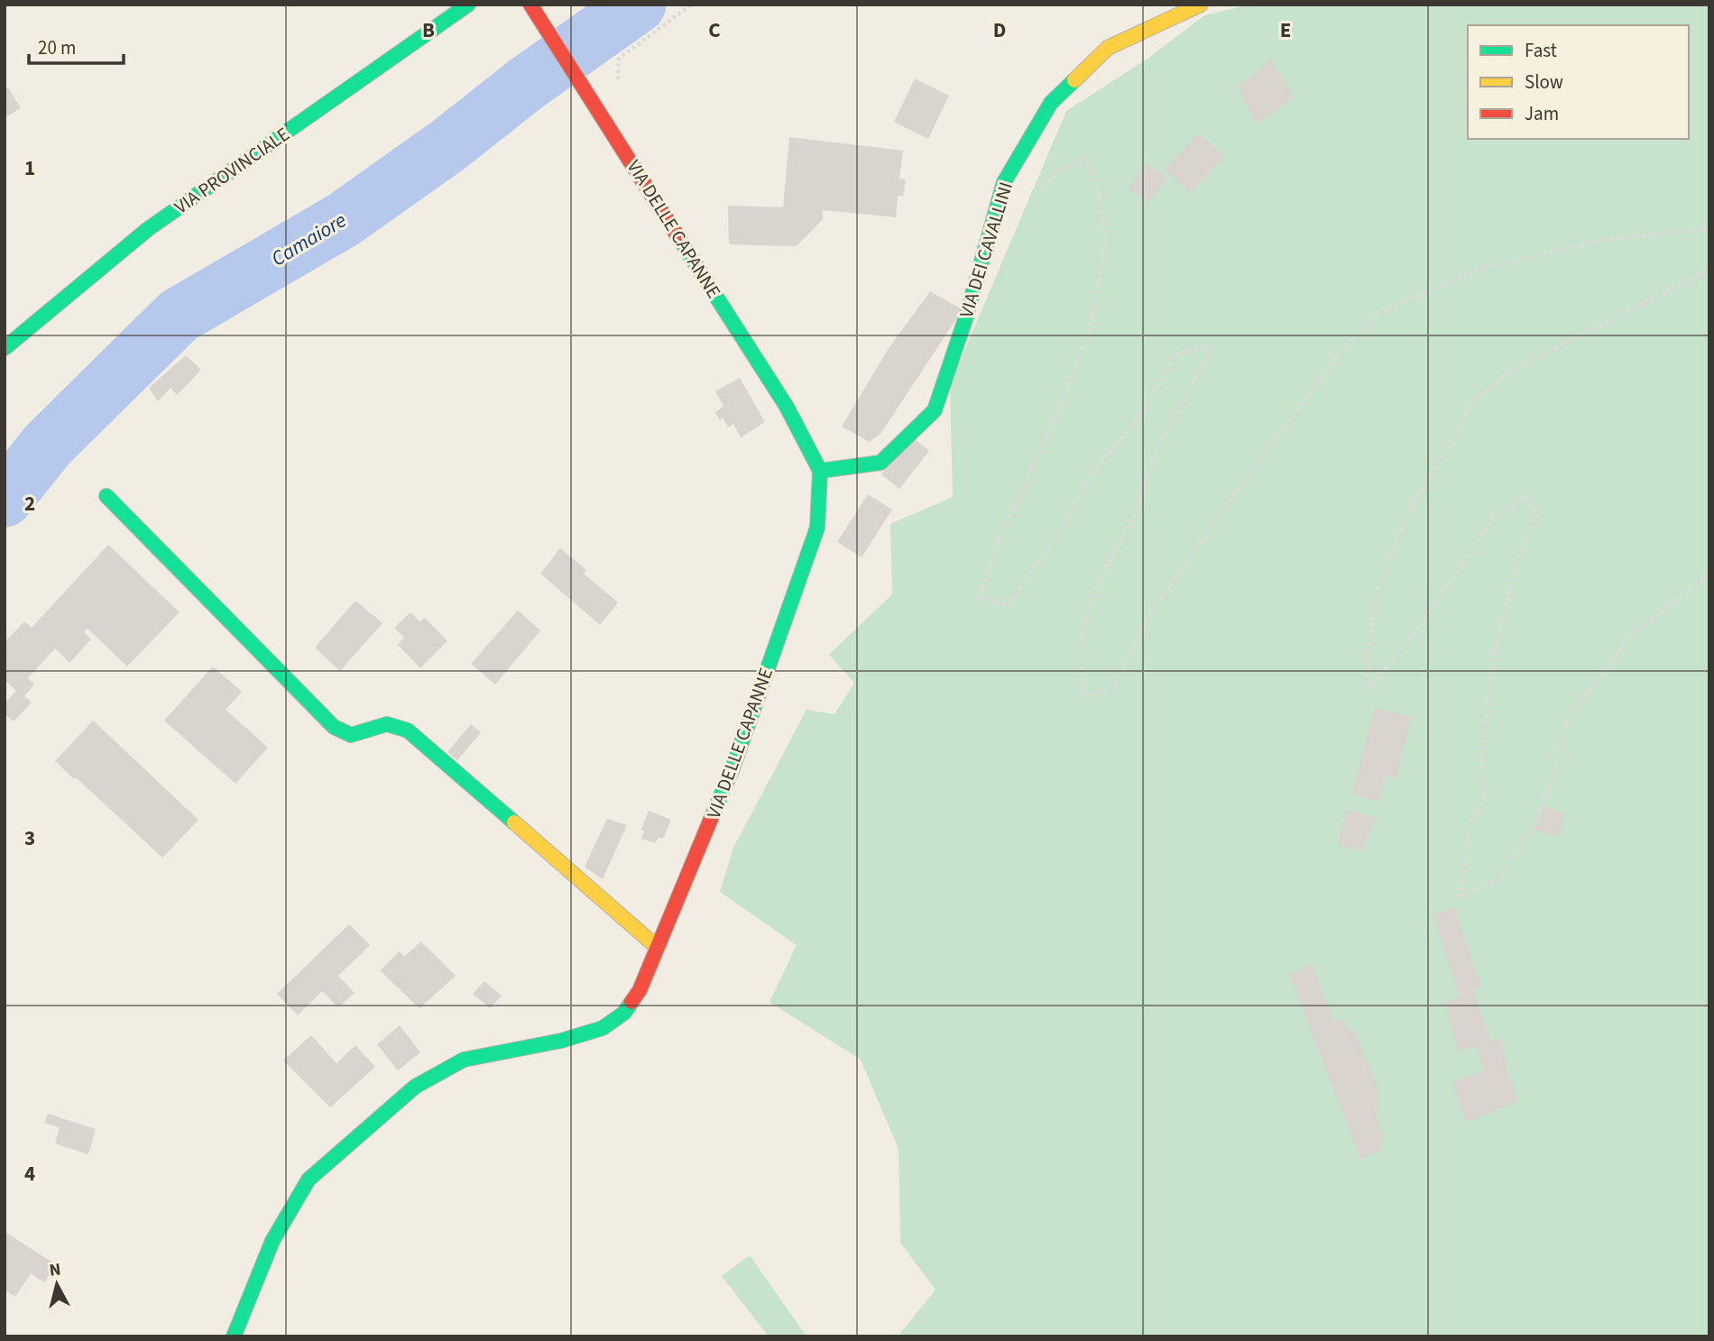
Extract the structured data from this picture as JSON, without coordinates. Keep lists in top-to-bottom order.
{
  "streets": {
    "street": ["VIA PROVINCIALE", "VIA DELLE CAPANNE", "VIA DEI CAVALLINI"]
  },
  "crossings": [
    ["VIA DELLE CAPANNE", "VIA DEI CAVALLINI"]
  ],
  "water": ["Camaiore"],
  "legend": ["Fast", "Slow", "Jam"],
  "scale_bar": "20 m",
  "north": "top",
  "grid": {
    "columns": [
      "B",
      "C",
      "D",
      "E"
    ],
    "rows": [
      "1",
      "2",
      "3",
      "4"
    ]
  }
}
